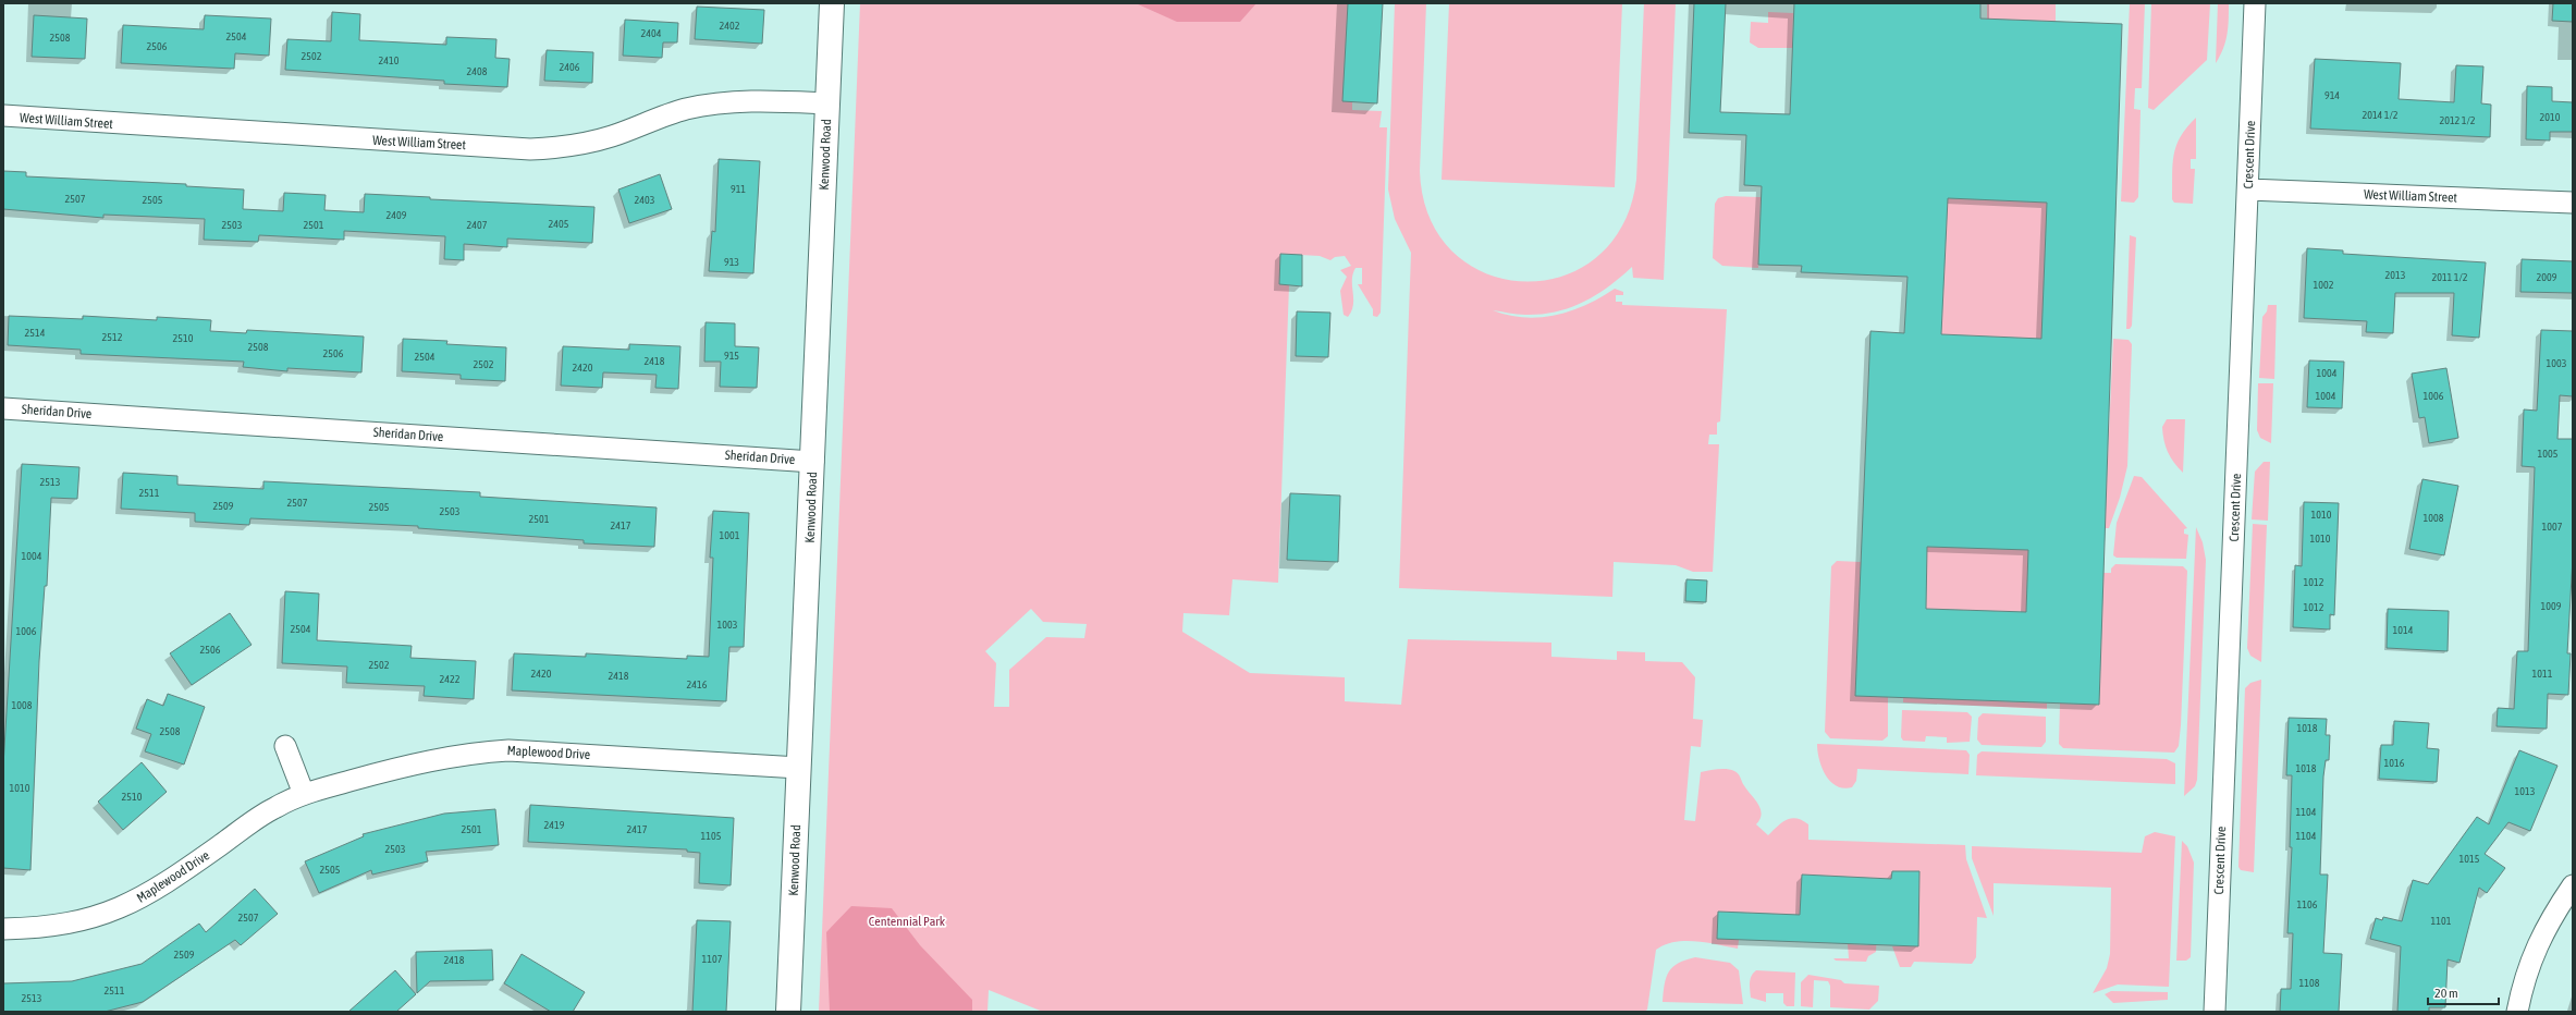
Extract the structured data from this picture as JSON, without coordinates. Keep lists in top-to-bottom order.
{
  "streets": {
    "street": [
      "West William Street",
      "Kenwood Road",
      "Crescent Drive",
      "Sheridan Drive",
      "Maplewood Drive"
    ]
  },
  "crossings": [
    ["West William Street", "Kenwood Road"],
    ["West William Street", "Crescent Drive"],
    ["Kenwood Road", "Sheridan Drive"],
    ["Kenwood Road", "Maplewood Drive"]
  ],
  "parks": ["Centennial Park"],
  "house_numbers": [
    "2402",
    "2404",
    "2504",
    "2508",
    "2506",
    "2502",
    "2410",
    "2406",
    "2408",
    "914",
    "2014 1/2",
    "2010",
    "2012 1/2",
    "911",
    "2507",
    "2505",
    "2403",
    "2409",
    "2405",
    "2503",
    "2501",
    "2407",
    "913",
    "2013",
    "2011 1/2",
    "2009",
    "1002",
    "2514",
    "2512",
    "2510",
    "2508",
    "2506",
    "915",
    "2504",
    "2418",
    "1003",
    "2502",
    "2420",
    "1004",
    "1004",
    "1006",
    "1005",
    "2513",
    "2511",
    "2507",
    "2509",
    "2505",
    "2503",
    "1010",
    "1008",
    "2501",
    "2417",
    "1007",
    "1001",
    "1010",
    "1004",
    "1012",
    "1009",
    "1012",
    "1003",
    "2504",
    "1014",
    "1006",
    "2506",
    "2502",
    "2420",
    "1011",
    "2418",
    "2422",
    "2416",
    "1008",
    "1018",
    "2508",
    "1016",
    "1018",
    "1010",
    "1013",
    "2510",
    "1104",
    "2419",
    "2501",
    "2417",
    "1105",
    "1104",
    "2503",
    "1015",
    "2505",
    "1106",
    "2507",
    "1101",
    "2509",
    "1107",
    "2418",
    "1108",
    "2511",
    "2513"
  ],
  "scale_bar": "20 m"
}
